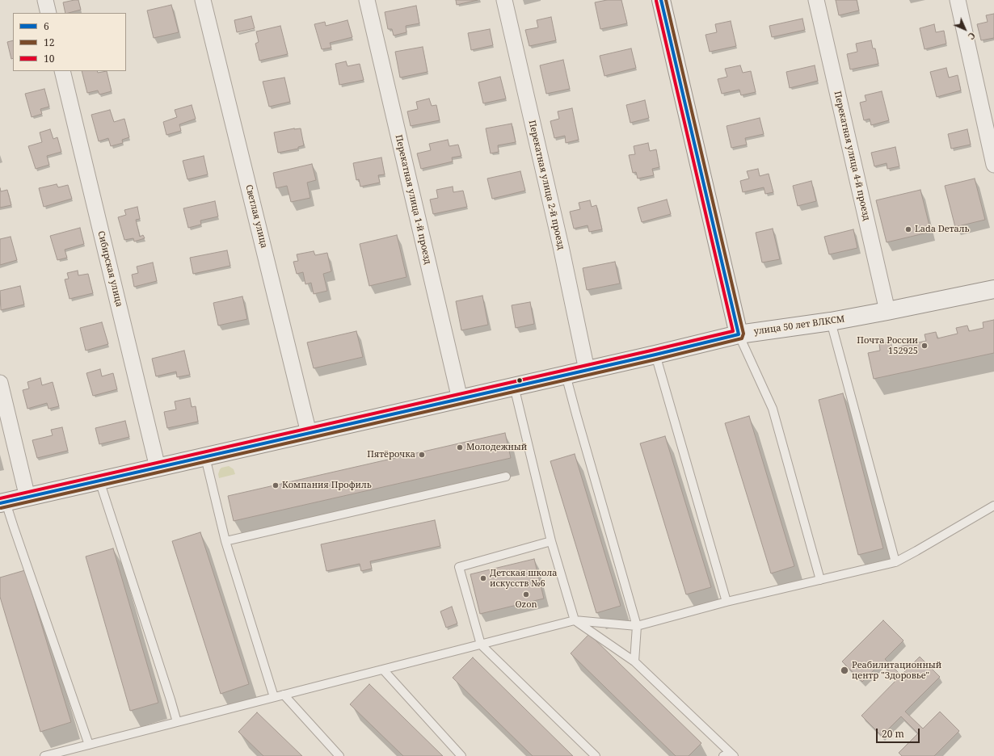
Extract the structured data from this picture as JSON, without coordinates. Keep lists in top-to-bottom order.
{
  "streets": {
    "main road": ["улица 50 лет ВЛКСМ"],
    "street": [
      "Перекатная улица 4-й проезд",
      "Перекатная улица 2-й проезд",
      "Перекатная улица 1-й проезд",
      "Светлая улица",
      "Сибирская улица"
    ]
  },
  "crossings": [
    ["Перекатная улица 4-й проезд", "улица 50 лет ВЛКСМ"],
    ["Перекатная улица 2-й проезд", "улица 50 лет ВЛКСМ"],
    ["Перекатная улица 1-й проезд", "улица 50 лет ВЛКСМ"],
    ["Светлая улица", "улица 50 лет ВЛКСМ"],
    ["Сибирская улица", "улица 50 лет ВЛКСМ"]
  ],
  "places": [
    "Lada Dеталь",
    "Почта России 152925",
    "Молодежный",
    "Пятёрочка",
    "Компания Профиль",
    "Детская школа искусств №6",
    "Ozon",
    "Реабилитационный центр \"Здоровье\""
  ],
  "lines": ["transit line 6", "transit line 12", "transit line 10"],
  "legend": ["6", "12", "10"],
  "scale_bar": "20 m",
  "north": "bottom right"
}
